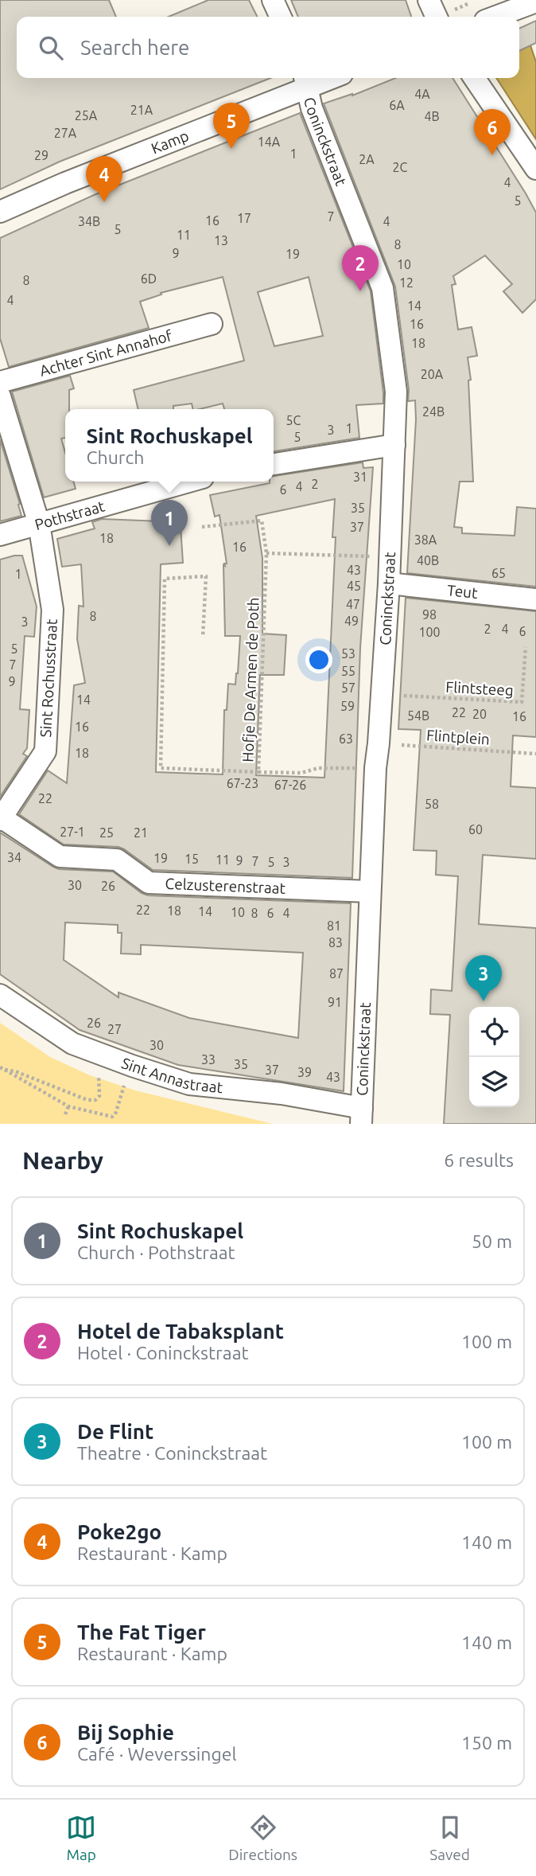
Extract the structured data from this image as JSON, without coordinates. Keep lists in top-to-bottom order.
{
  "streets": {
    "street": [
      "Kamp",
      "Coninckstraat",
      "Achter Sint Annahof",
      "Pothstraat",
      "Teut",
      "Sint Rochusstraat",
      "Celzusterenstraat",
      "Sint Annastraat"
    ],
    "path": ["Hofje De Armen de Poth", "Flintsteeg", "Flintplein"]
  },
  "crossings": [
    ["Kamp", "Coninckstraat"],
    ["Coninckstraat", "Teut"],
    ["Coninckstraat", "Flintsteeg"],
    ["Coninckstraat", "Flintplein"],
    ["Coninckstraat", "Celzusterenstraat"],
    ["Coninckstraat", "Sint Annastraat"],
    ["Pothstraat", "Sint Rochusstraat"],
    ["Sint Rochusstraat", "Celzusterenstraat"]
  ],
  "house_numbers": [
    "4A",
    "6A",
    "21A",
    "25A",
    "4B",
    "27A",
    "14A",
    "1",
    "29",
    "2A",
    "2C",
    "4",
    "5",
    "7",
    "17",
    "16",
    "34B",
    "4",
    "5",
    "11",
    "13",
    "8",
    "9",
    "19",
    "10",
    "6D",
    "8",
    "12",
    "4",
    "14",
    "16",
    "18",
    "20A",
    "24B",
    "5C",
    "1",
    "3",
    "5",
    "31",
    "2",
    "4",
    "6",
    "35",
    "37",
    "18",
    "38A",
    "16",
    "40B",
    "43",
    "65",
    "1",
    "45",
    "47",
    "98",
    "8",
    "49",
    "3",
    "2",
    "4",
    "6",
    "100",
    "5",
    "53",
    "7",
    "55",
    "9",
    "57",
    "14",
    "59",
    "22",
    "20",
    "54B",
    "16",
    "16",
    "63",
    "18",
    "67-23",
    "67-26",
    "22",
    "58",
    "60",
    "27-1",
    "25",
    "21",
    "34",
    "19",
    "15",
    "11",
    "9",
    "7",
    "5",
    "3",
    "30",
    "26",
    "22",
    "18",
    "14",
    "10",
    "8",
    "6",
    "4",
    "81",
    "83",
    "87",
    "91",
    "26",
    "27",
    "30",
    "33",
    "35",
    "37",
    "39",
    "43"
  ],
  "page": {
    "search": "Search here",
    "pins": [
      "5",
      "6",
      "4",
      "2",
      "1",
      "3"
    ],
    "popup": ["Sint Rochuskapel", "Church"],
    "heading": ["Nearby", "6 results"],
    "list": [
      {
        "mark": "1",
        "name": "Sint Rochuskapel",
        "note": "Church · Pothstraat",
        "value": "50 m"
      },
      {
        "mark": "2",
        "name": "Hotel de Tabaksplant",
        "note": "Hotel · Coninckstraat",
        "value": "100 m"
      },
      {
        "mark": "3",
        "name": "De Flint",
        "note": "Theatre · Coninckstraat",
        "value": "100 m"
      },
      {
        "mark": "4",
        "name": "Poke2go",
        "note": "Restaurant · Kamp",
        "value": "140 m"
      },
      {
        "mark": "5",
        "name": "The Fat Tiger",
        "note": "Restaurant · Kamp",
        "value": "140 m"
      },
      {
        "mark": "6",
        "name": "Bij Sophie",
        "note": "Café · Weverssingel",
        "value": "150 m"
      }
    ],
    "nav": ["Map", "Directions", "Saved"]
  }
}
